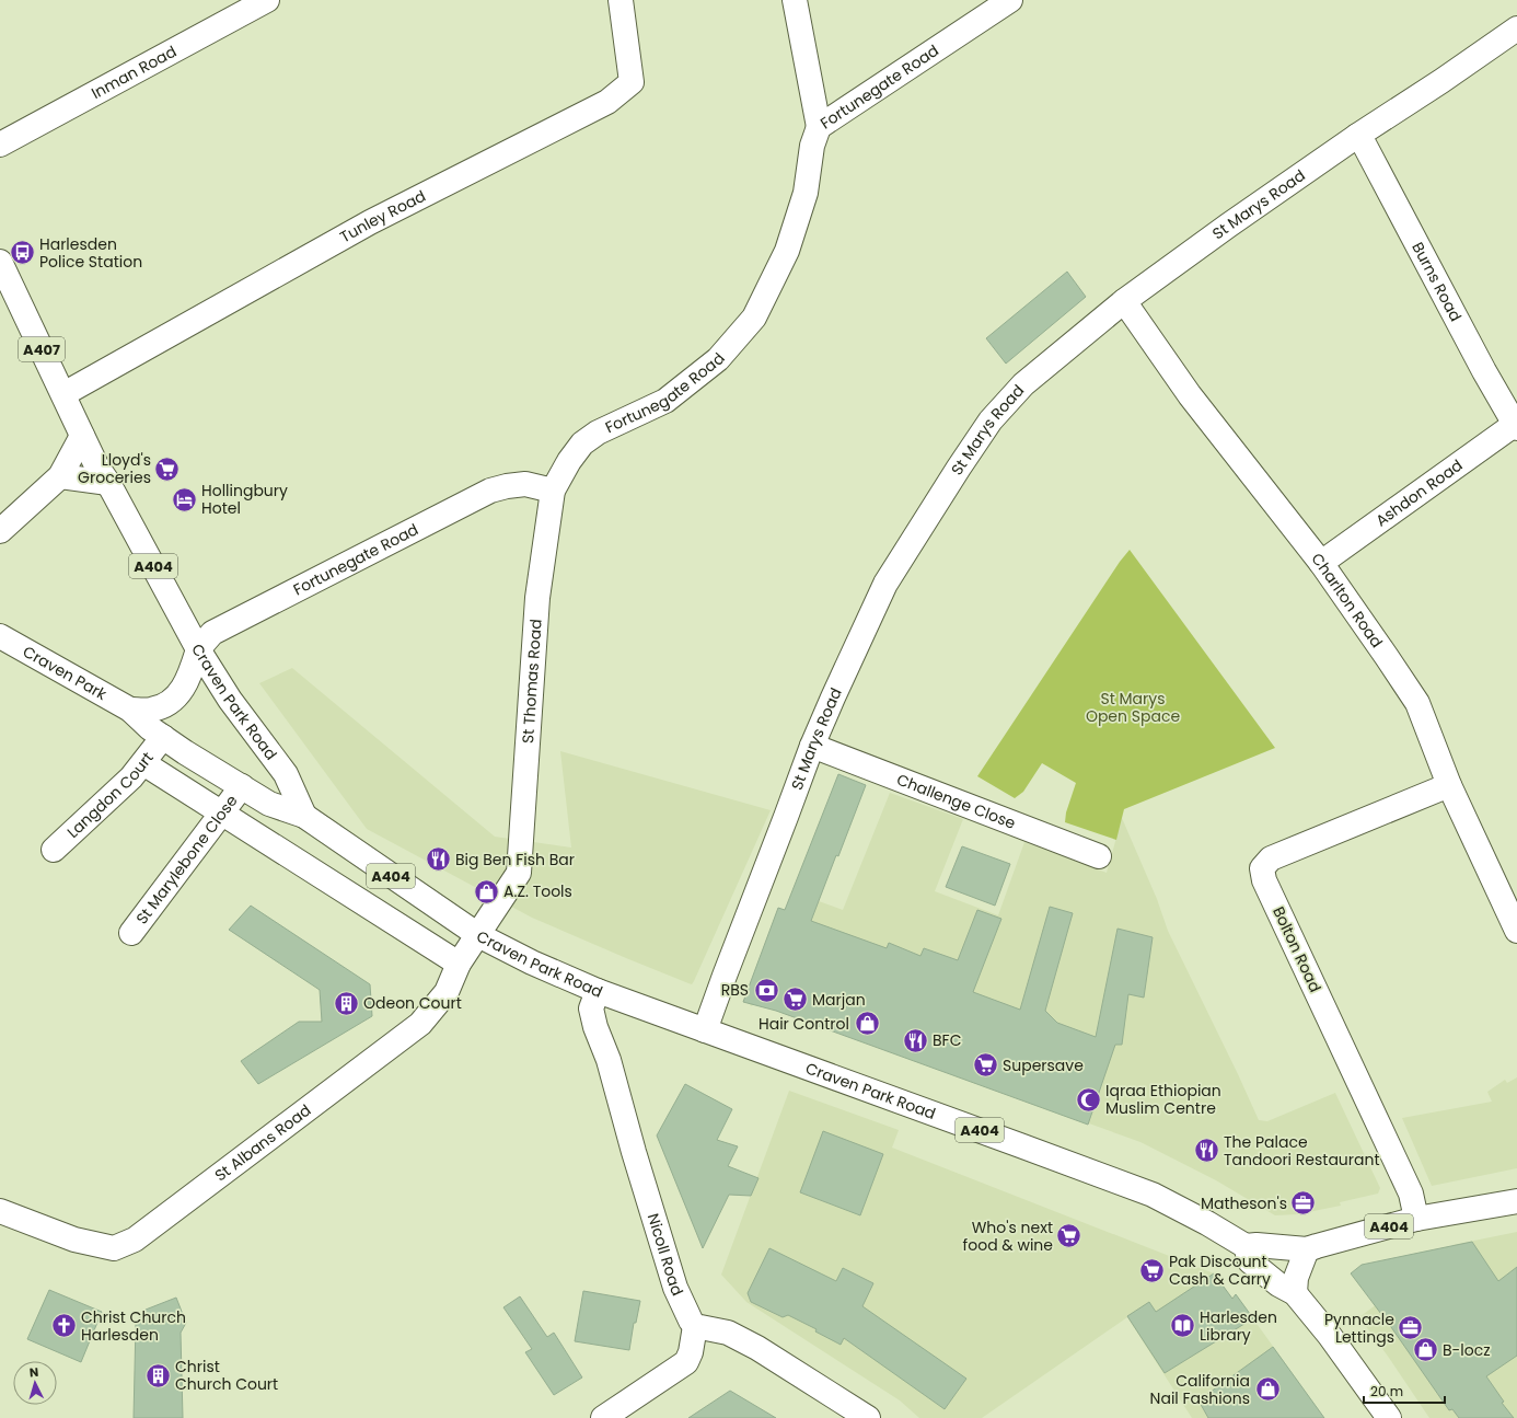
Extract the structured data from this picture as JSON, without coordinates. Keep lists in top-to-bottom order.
{
  "streets": {
    "street": [
      "Inman Road",
      "Fortunegate Road",
      "St Marys Road",
      "Tunley Road",
      "Burns Road",
      "A407",
      "Ashdon Road",
      "A404",
      "Charlton Road",
      "Craven Park",
      "St Thomas Road",
      "Craven Park Road",
      "Langdon Court",
      "Challenge Close",
      "St Marylebone Close",
      "Bolton Road",
      "St Albans Road",
      "Nicoll Road"
    ]
  },
  "crossings": [
    ["Fortunegate Road", "A404"],
    ["Fortunegate Road", "St Thomas Road"],
    ["Fortunegate Road", "Craven Park Road"],
    ["St Marys Road", "Burns Road"],
    ["St Marys Road", "Charlton Road"],
    ["St Marys Road", "Craven Park Road"],
    ["St Marys Road", "Challenge Close"],
    ["Tunley Road", "A407"],
    ["Burns Road", "Ashdon Road"],
    ["A407", "A404"],
    ["Ashdon Road", "Charlton Road"],
    ["A404", "Craven Park Road"],
    ["A404", "Bolton Road"],
    ["Charlton Road", "Bolton Road"],
    ["Craven Park", "Craven Park Road"],
    ["St Thomas Road", "St Albans Road"],
    ["Craven Park Road", "Langdon Court"],
    ["Craven Park Road", "St Marylebone Close"],
    ["Craven Park Road", "St Albans Road"],
    ["Craven Park Road", "Nicoll Road"]
  ],
  "parks": ["St Marys Open Space"],
  "places": {
    "bus stop": ["Harlesden Police Station"],
    "supermarket": [
      "Lloyd's Groceries",
      "Marjan",
      "Supersave",
      "Who's next food & wine",
      "Pak Discount Cash & Carry"
    ],
    "hotel": ["Hollingbury Hotel"],
    "restaurant": ["Big Ben Fish Bar", "BFC", "The Palace Tandoori Restaurant"],
    "shop": [
      "A.Z. Tools",
      "Hair Control",
      "B-locz",
      "California Nail Fashions"
    ],
    "bank": ["RBS"],
    "building": ["Odeon Court", "Christ Church Court"],
    "mosque": ["Iqraa Ethiopian Muslim Centre"],
    "office": ["Matheson's", "Pynnacle Lettings"],
    "church": ["Christ Church Harlesden"],
    "library": ["Harlesden Library"]
  },
  "scale_bar": "20 m",
  "north": "top"
}
